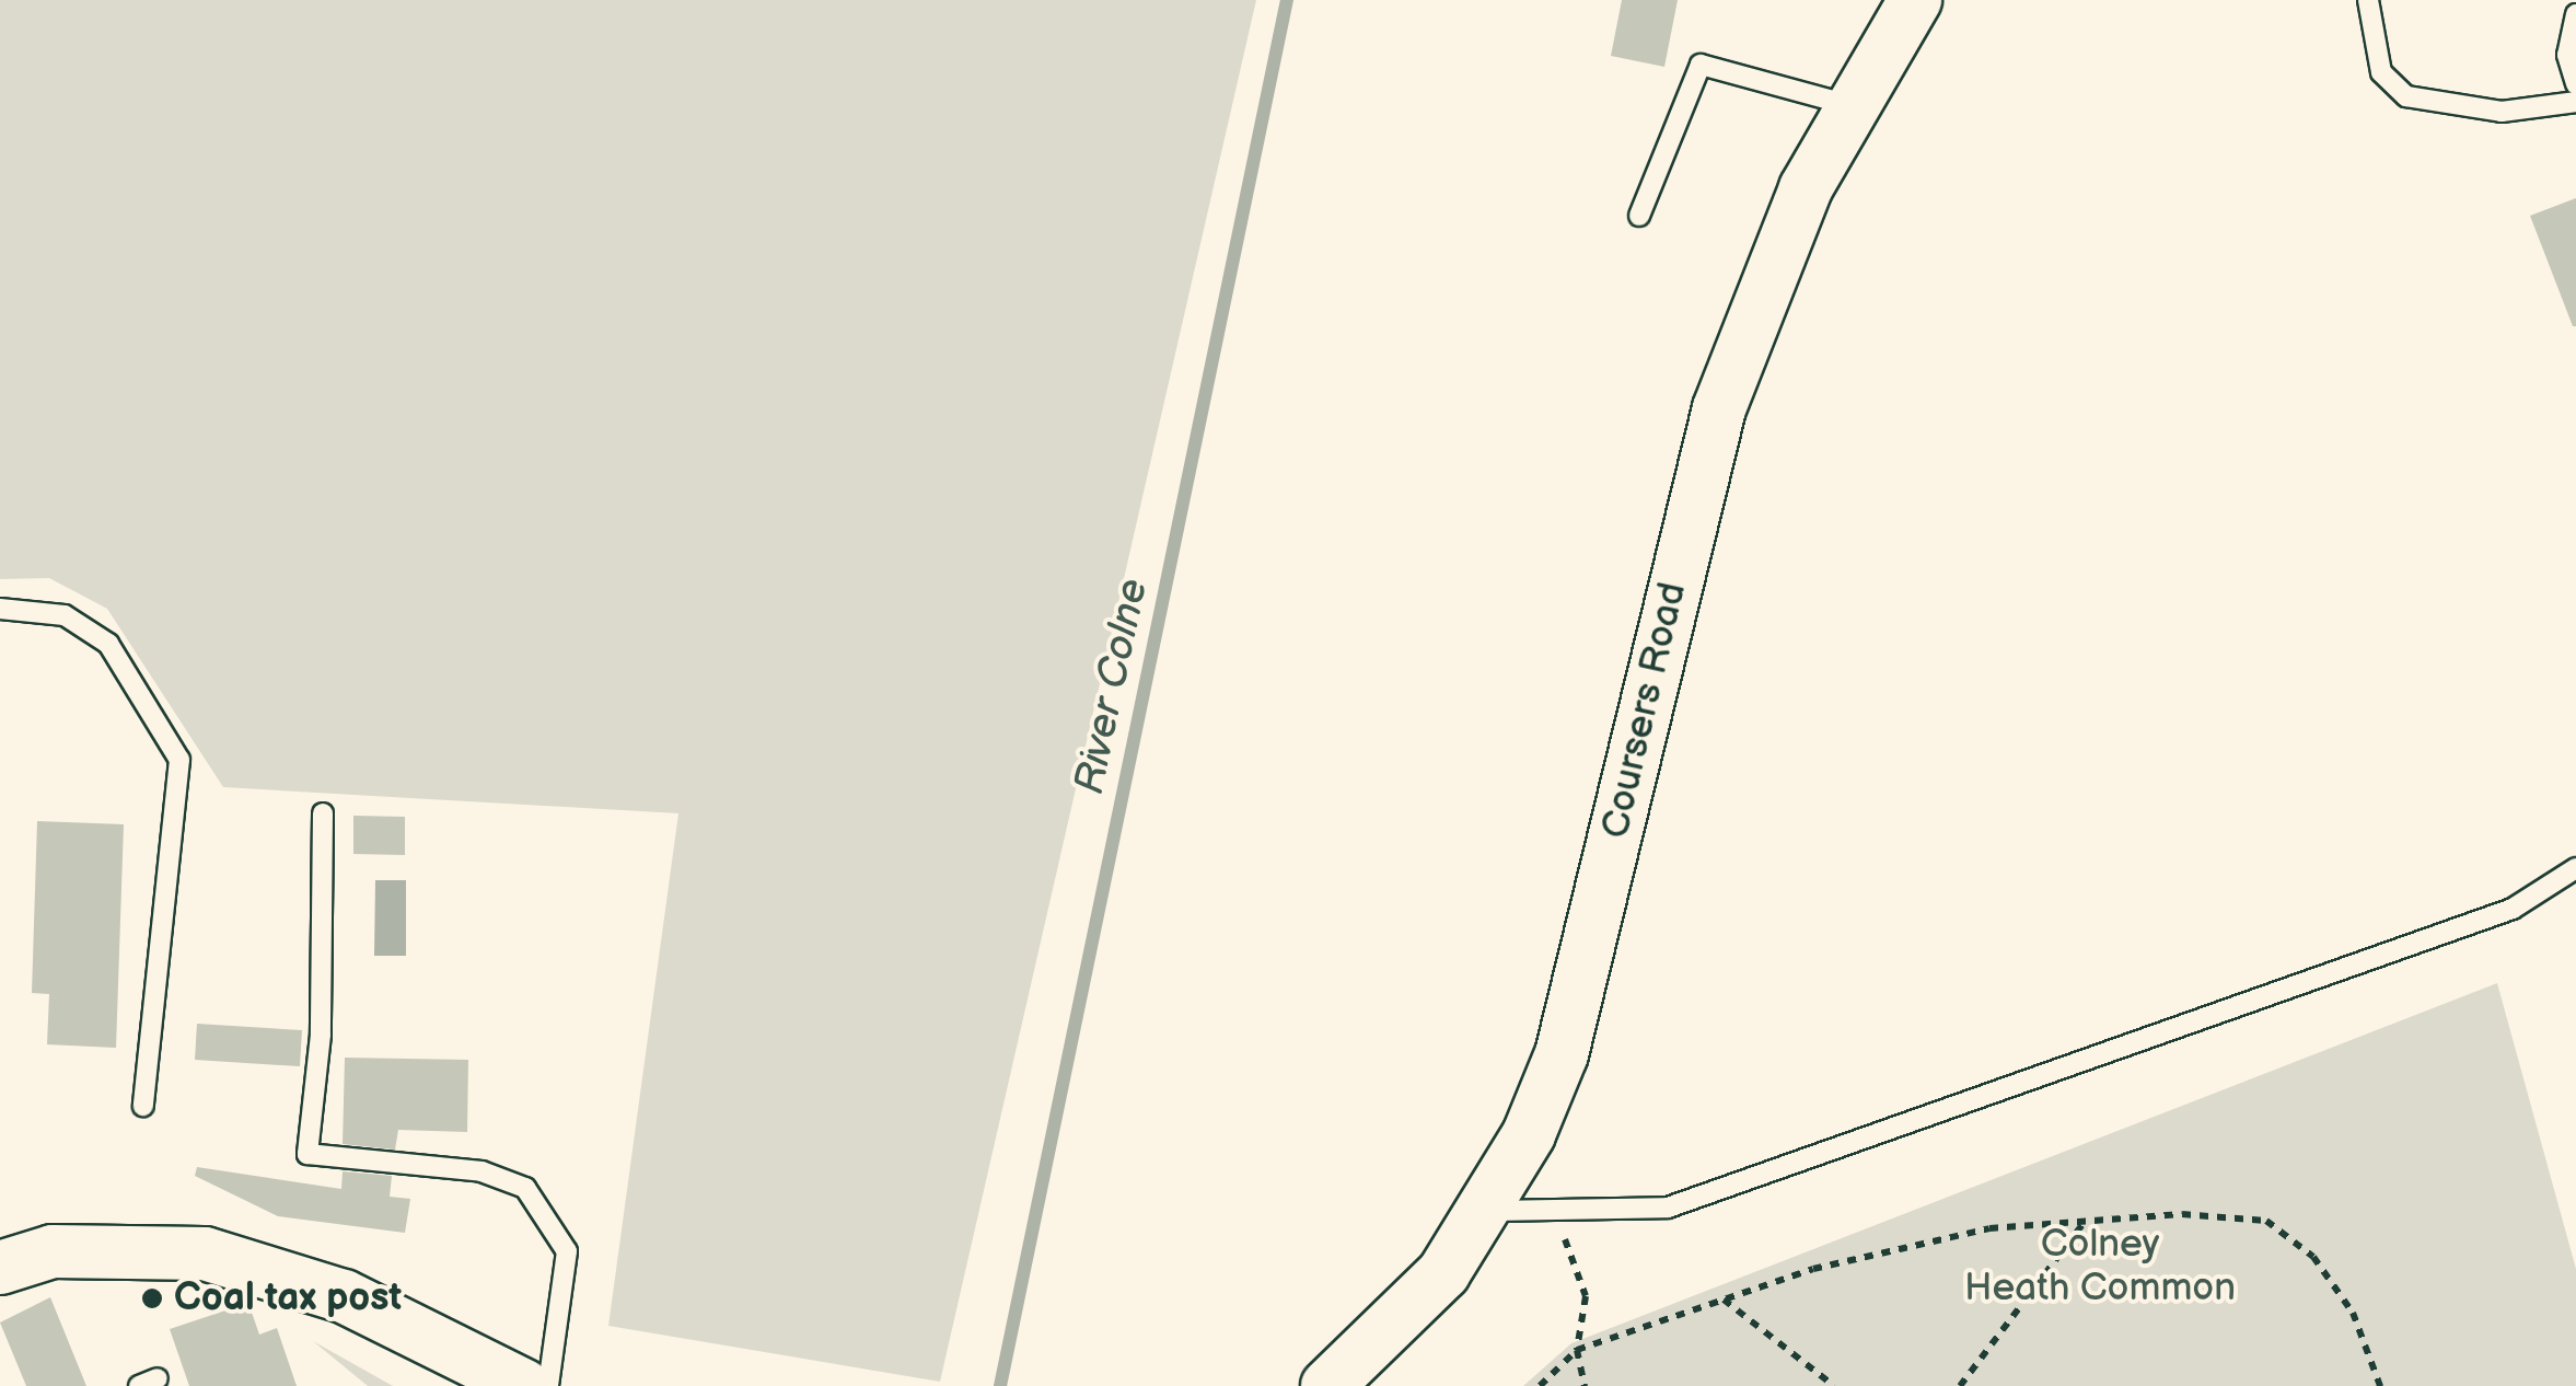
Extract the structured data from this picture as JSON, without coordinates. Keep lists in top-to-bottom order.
{
  "streets": {
    "street": ["Coursers Road"]
  },
  "water": ["River Colne"],
  "parks": ["Colney Heath Common"],
  "places": ["Coal tax post"]
}
